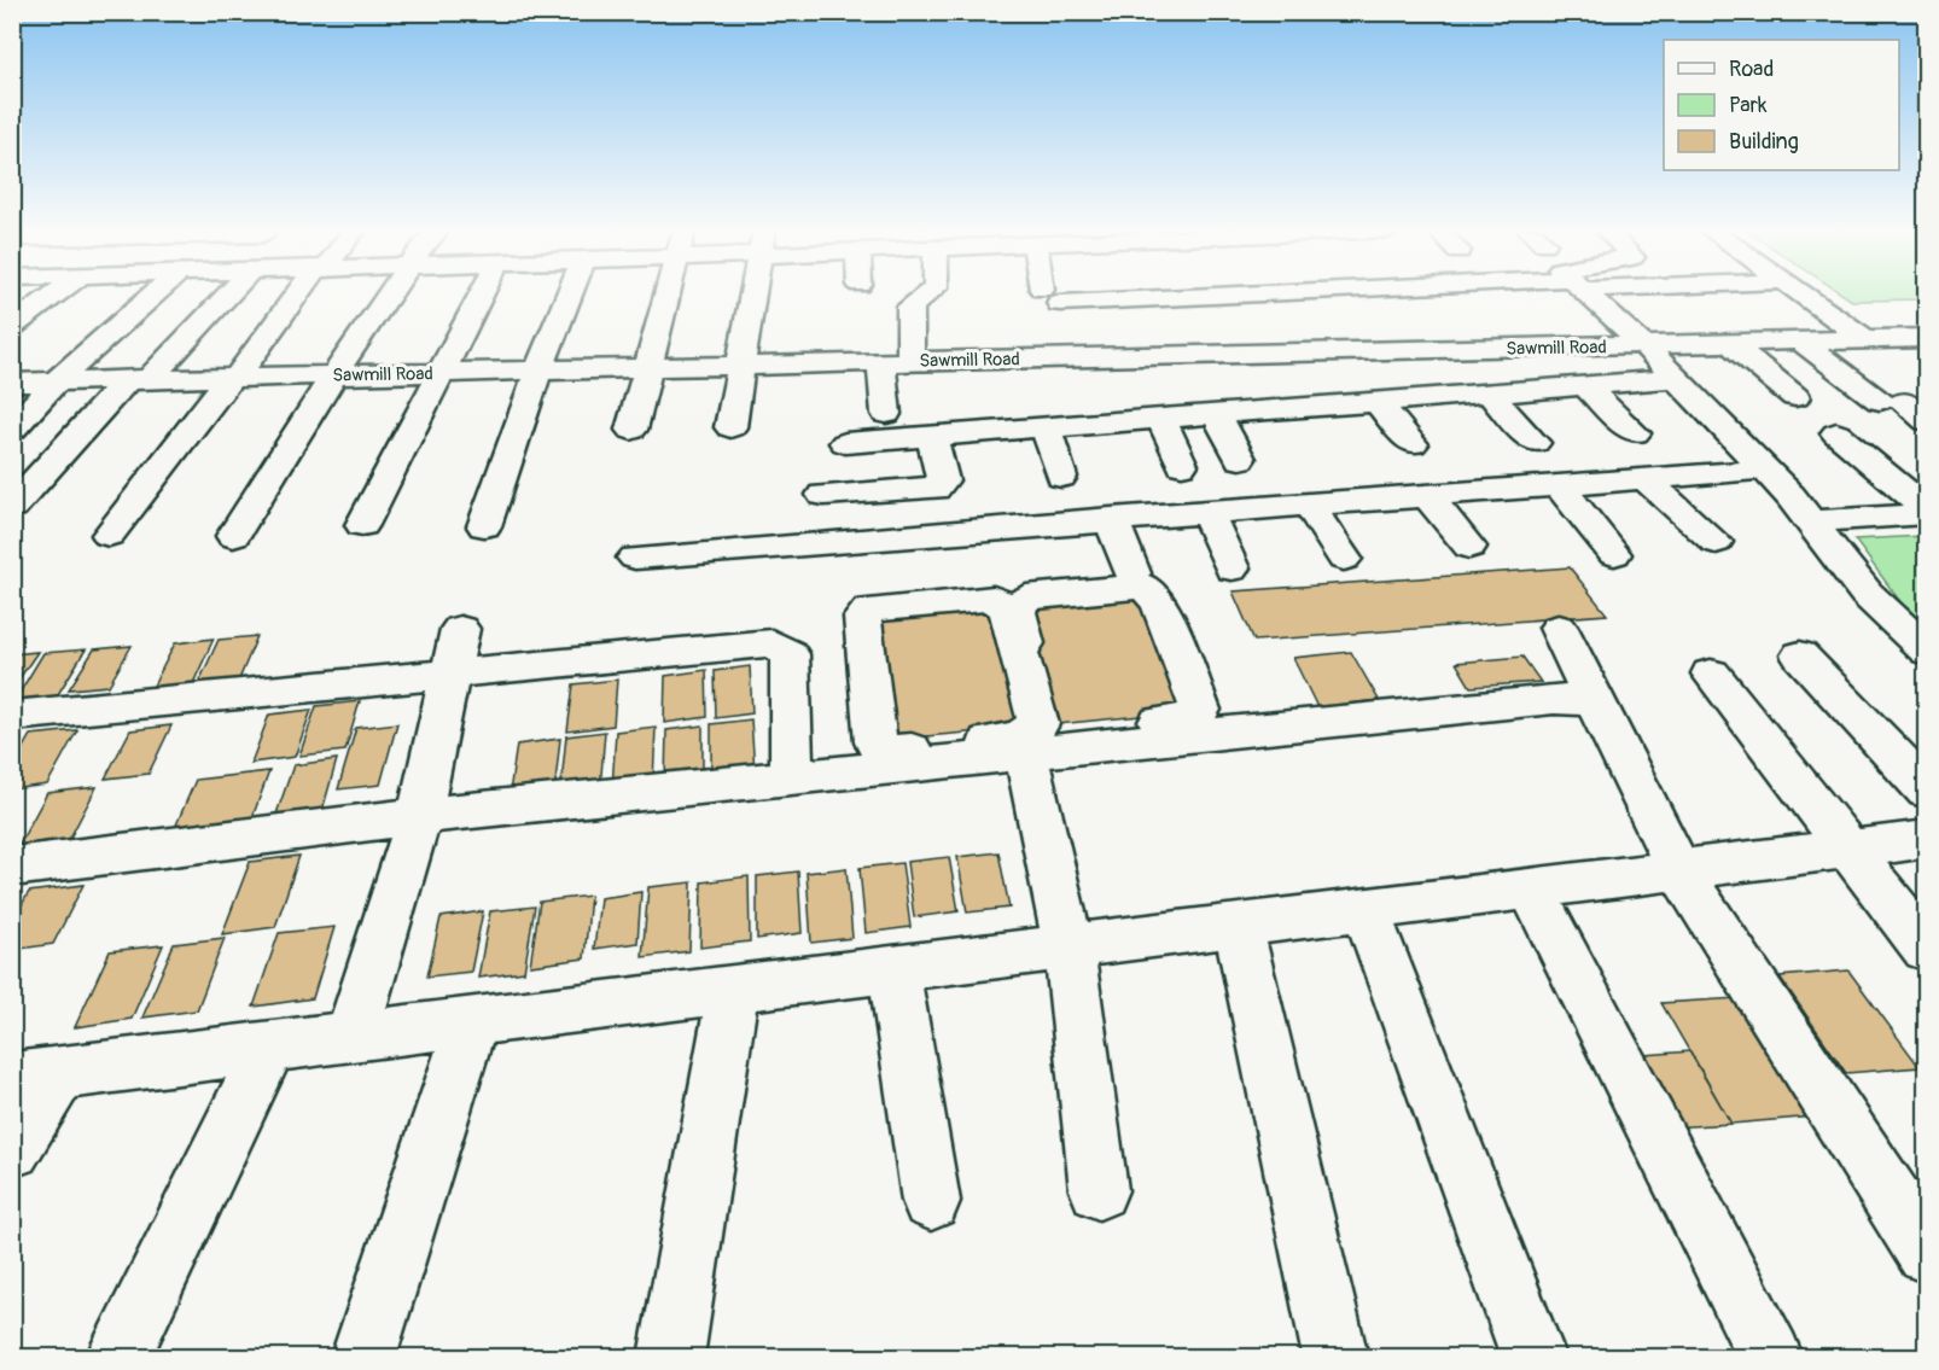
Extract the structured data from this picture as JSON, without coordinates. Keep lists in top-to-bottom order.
{
  "streets": {
    "street": ["Sawmill Road"]
  },
  "legend": ["Road", "Park", "Building"]
}
